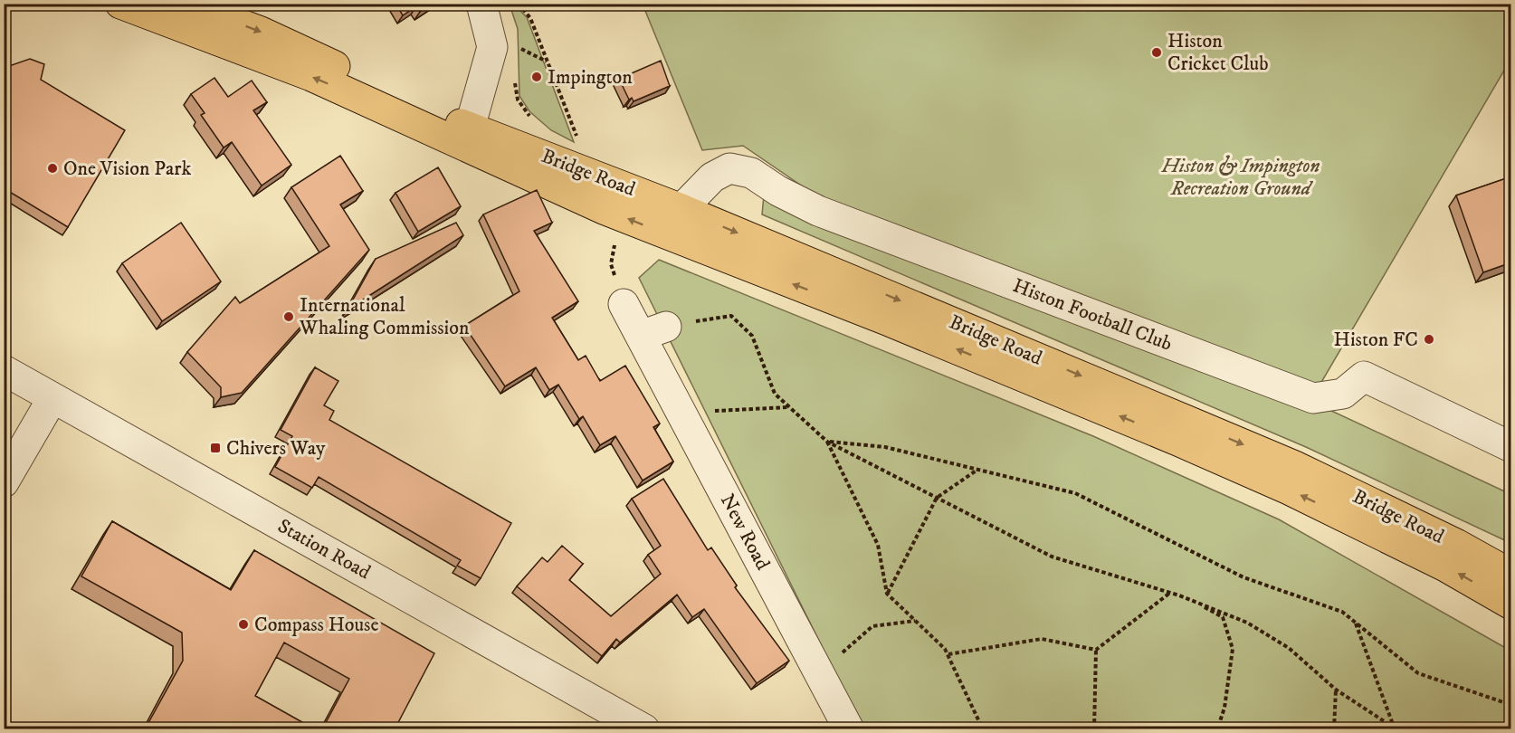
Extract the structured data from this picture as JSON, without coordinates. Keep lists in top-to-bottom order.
{
  "streets": {
    "main road": ["Bridge Road"],
    "street": ["Histon Football Club", "New Road", "Station Road"]
  },
  "crossings": [
    ["Bridge Road", "Histon Football Club"]
  ],
  "parks": ["Histon & Impington Recreation Ground"],
  "places": {
    "other": [
      "Histon Cricket Club",
      "Impington",
      "One Vision Park",
      "International Whaling Commission",
      "Histon FC",
      "Compass House"
    ],
    "transit": ["Chivers Way"]
  }
}
